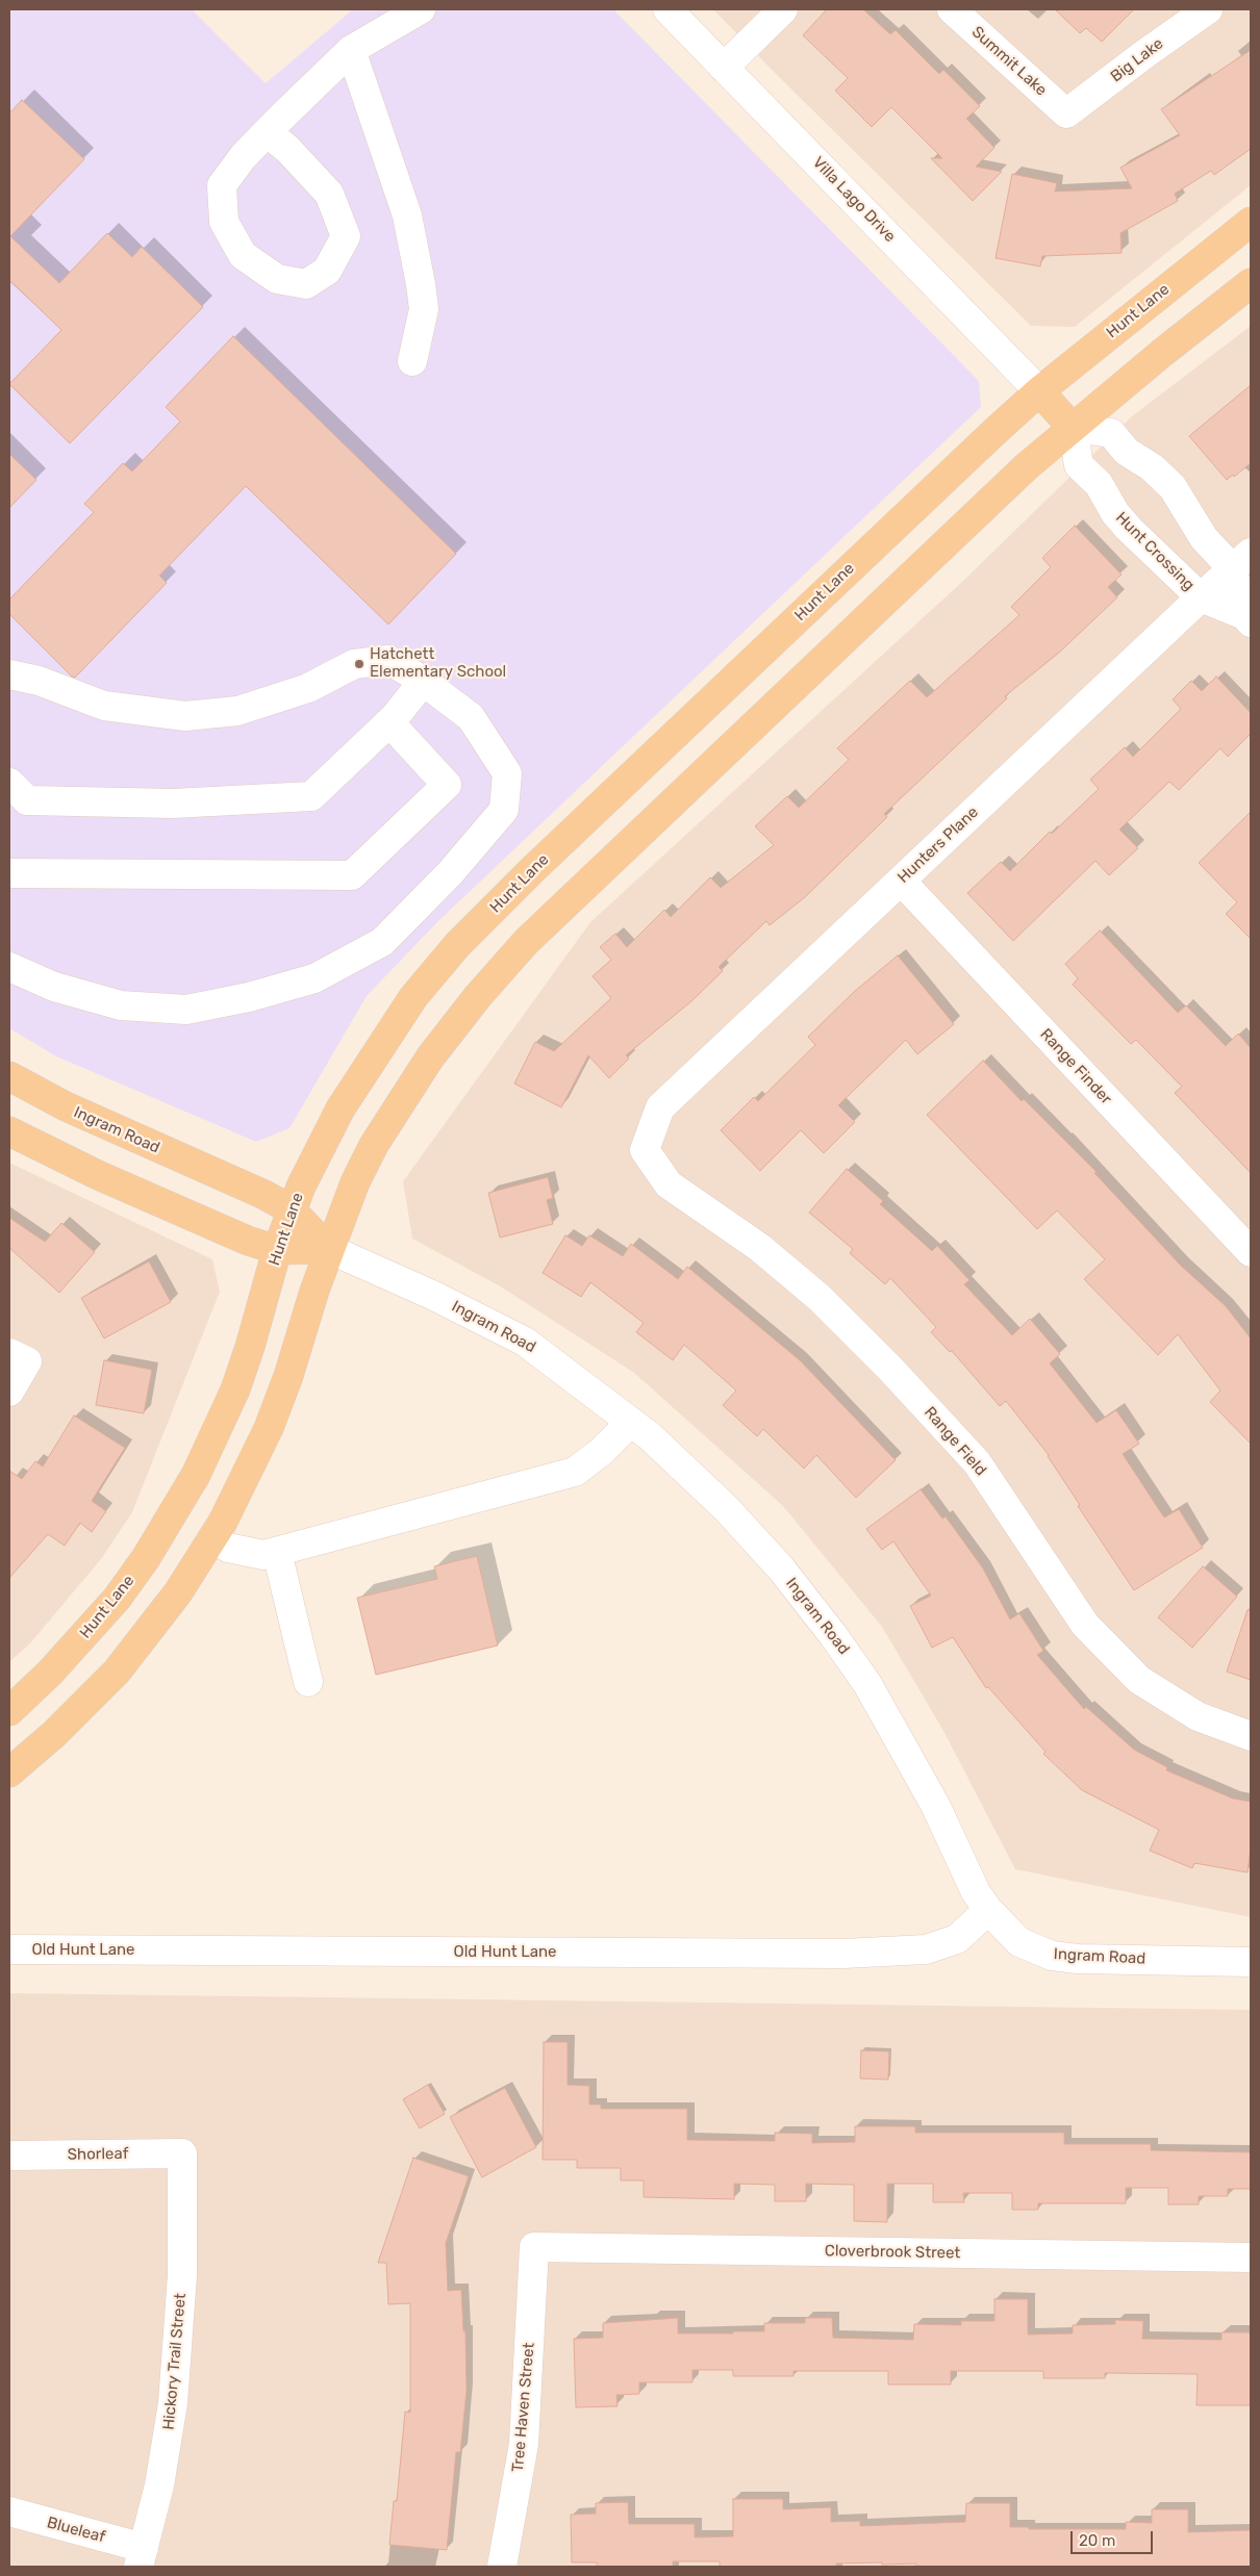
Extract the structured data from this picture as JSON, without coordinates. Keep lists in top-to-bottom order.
{
  "streets": {
    "main road": ["Hunt Lane", "Ingram Road"],
    "street": [
      "Big Lake",
      "Summit Lake",
      "Villa Lago Drive",
      "Hunt Crossing",
      "Hunters Plane",
      "Range Finder",
      "Range Field",
      "Old Hunt Lane",
      "Shorleaf",
      "Cloverbrook Street",
      "Hickory Trail Street",
      "Tree Haven Street",
      "Blueleaf"
    ]
  },
  "crossings": [
    ["Big Lake", "Summit Lake"],
    ["Villa Lago Drive", "Hunt Lane"],
    ["Hunt Lane", "Ingram Road"],
    ["Hunt Crossing", "Hunters Plane"],
    ["Hunters Plane", "Range Finder"],
    ["Hunters Plane", "Range Field"],
    ["Ingram Road", "Old Hunt Lane"],
    ["Shorleaf", "Hickory Trail Street"],
    ["Cloverbrook Street", "Tree Haven Street"],
    ["Hickory Trail Street", "Blueleaf"]
  ],
  "places": ["Hatchett Elementary School"],
  "scale_bar": "20 m"
}
